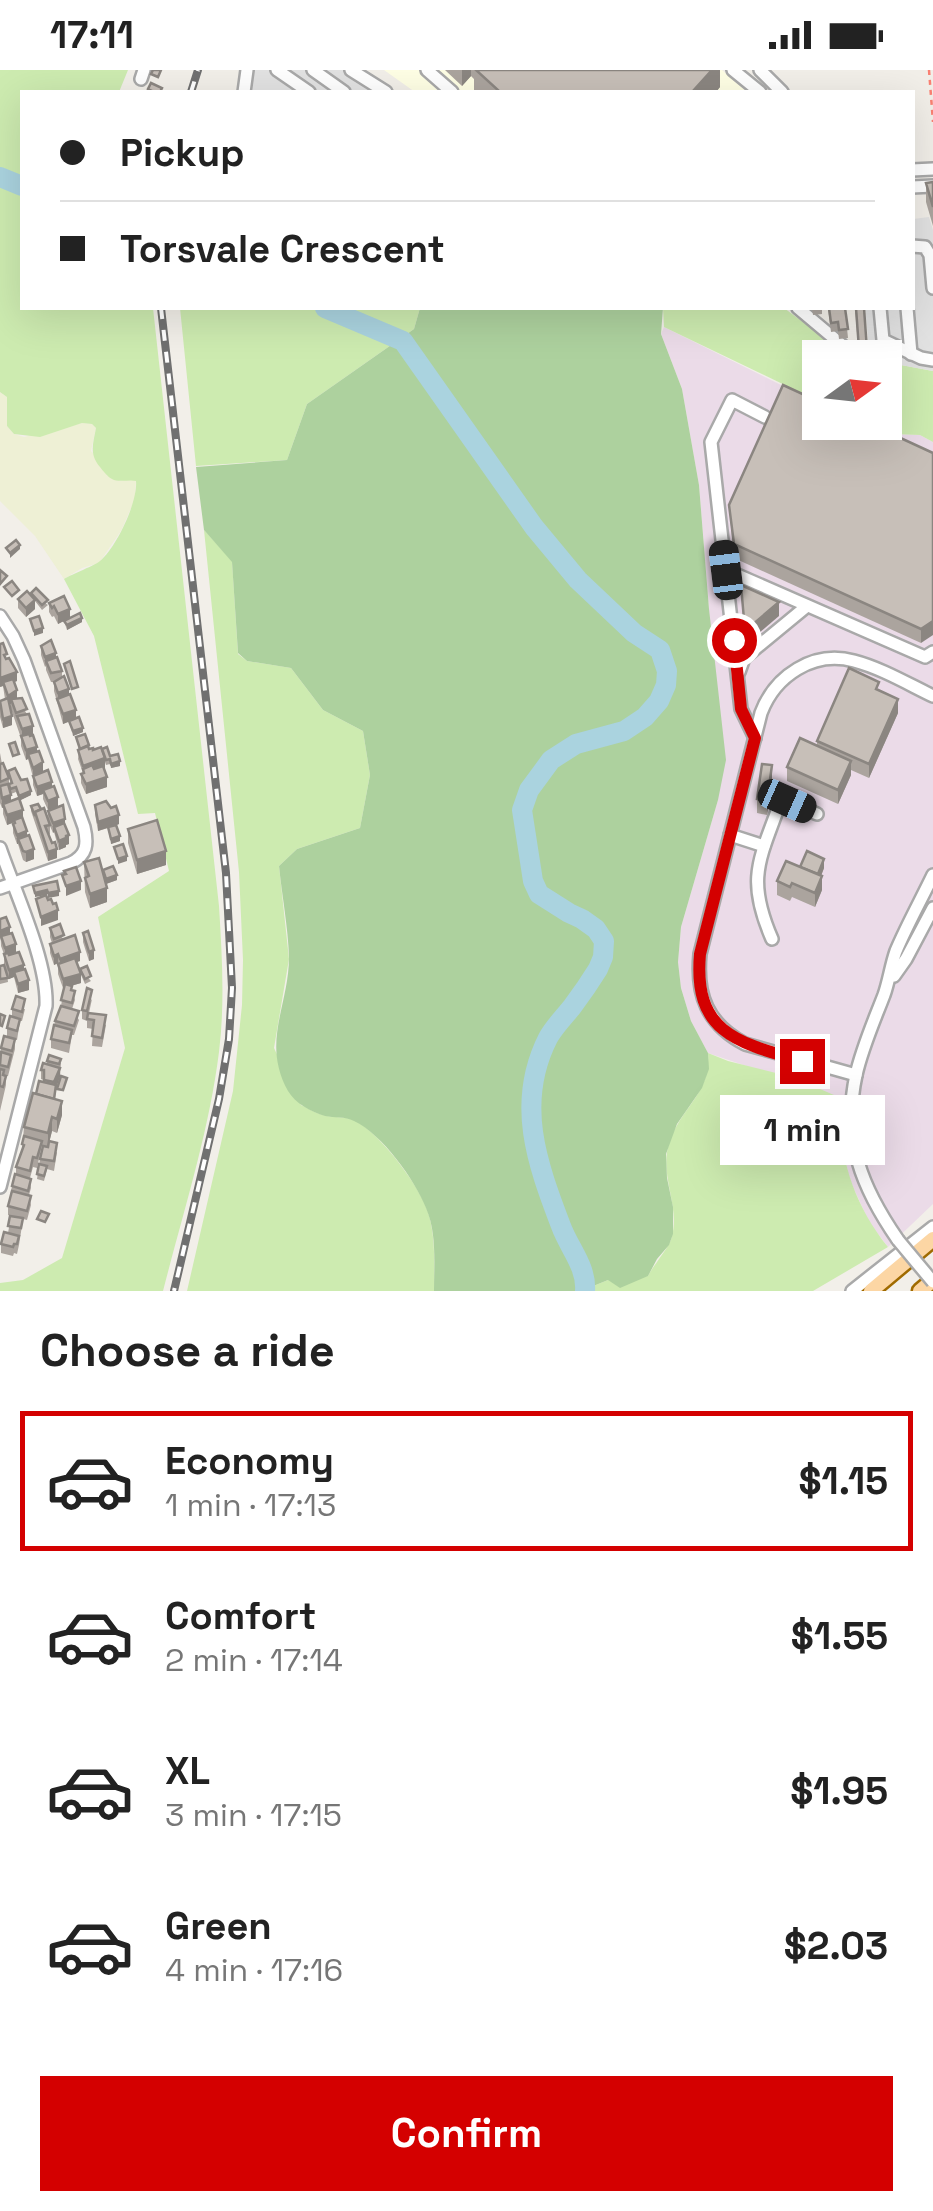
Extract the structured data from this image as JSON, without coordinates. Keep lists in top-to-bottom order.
{
  "north": "right",
  "page": {
    "status": "17:11",
    "banner": ["Pickup", "Torsvale Crescent"],
    "bubble": "1 min",
    "heading": "Choose a ride",
    "list": [
      {
        "name": "Economy",
        "note": "1 min · 17:13",
        "value": "$1.15"
      },
      {
        "name": "Comfort",
        "note": "2 min · 17:14",
        "value": "$1.55"
      },
      {
        "name": "XL",
        "note": "3 min · 17:15",
        "value": "$1.95"
      },
      {
        "name": "Green",
        "note": "4 min · 17:16",
        "value": "$2.03"
      }
    ],
    "buttons": "Confirm"
  }
}
